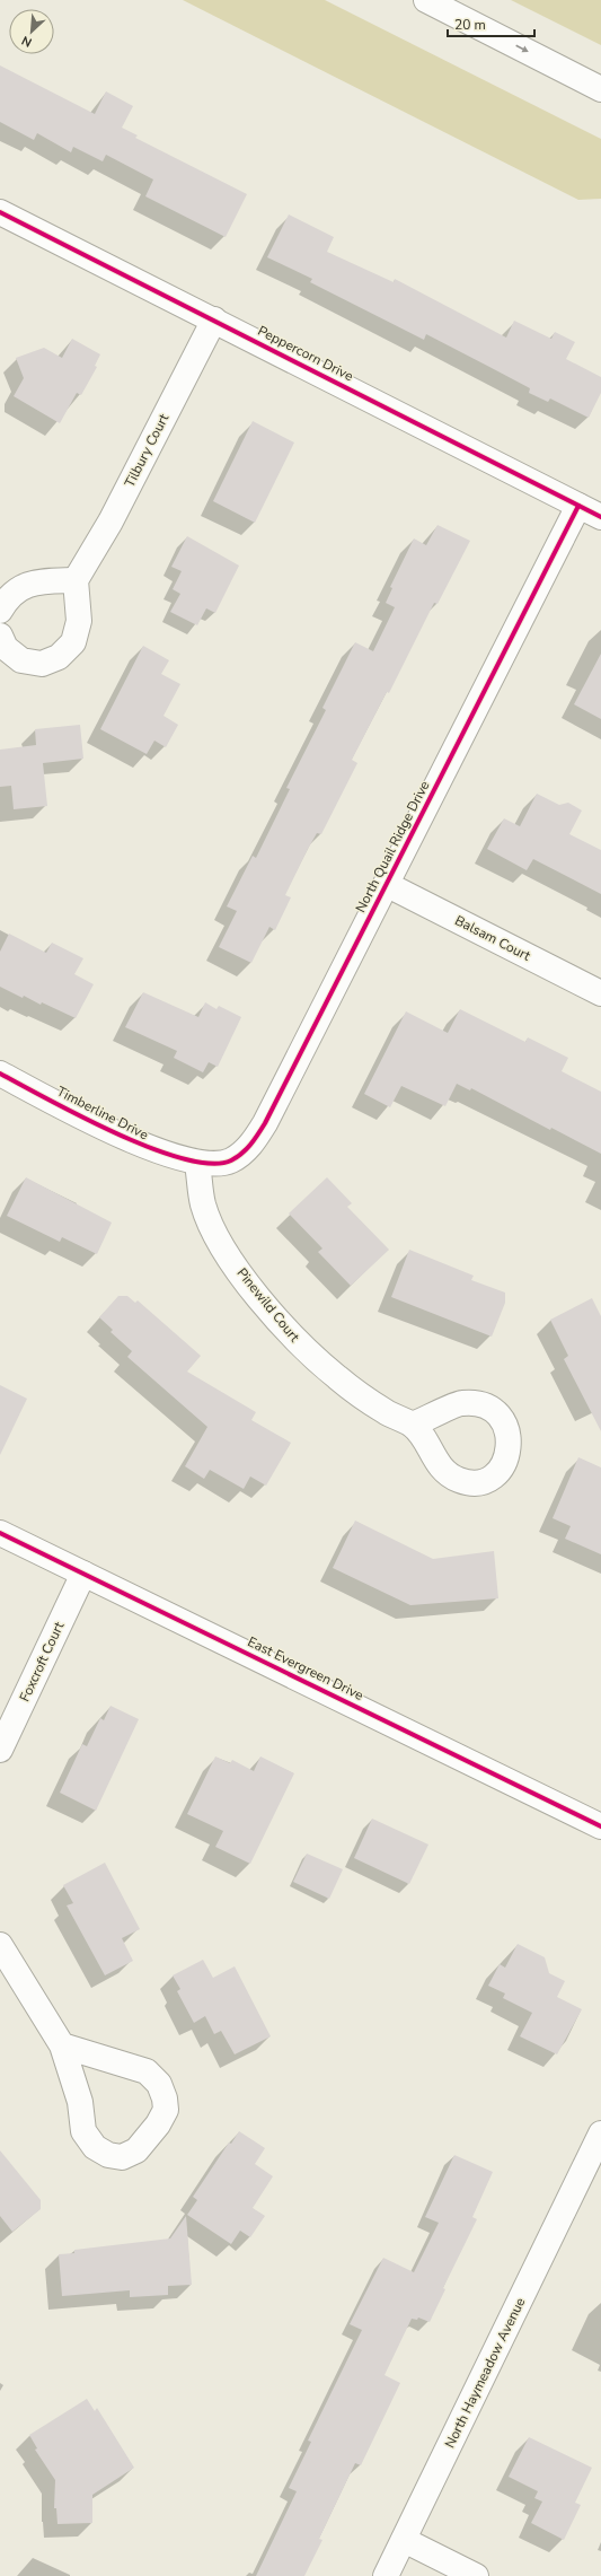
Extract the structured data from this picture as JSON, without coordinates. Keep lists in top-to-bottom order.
{
  "streets": {
    "main road": [
      "Peppercorn Drive",
      "Tilbury Court",
      "North Quail Ridge Drive",
      "Balsam Court",
      "Timberline Drive",
      "Pinewild Court",
      "Foxcroft Court",
      "East Evergreen Drive",
      "North Haymeadow Avenue"
    ]
  },
  "crossings": [
    ["Peppercorn Drive", "Tilbury Court"],
    ["Peppercorn Drive", "North Quail Ridge Drive"],
    ["North Quail Ridge Drive", "Balsam Court"],
    ["North Quail Ridge Drive", "Timberline Drive"],
    ["North Quail Ridge Drive", "Pinewild Court"],
    ["Timberline Drive", "Pinewild Court"],
    ["Foxcroft Court", "East Evergreen Drive"]
  ],
  "scale_bar": "20 m",
  "north": "bottom left"
}
